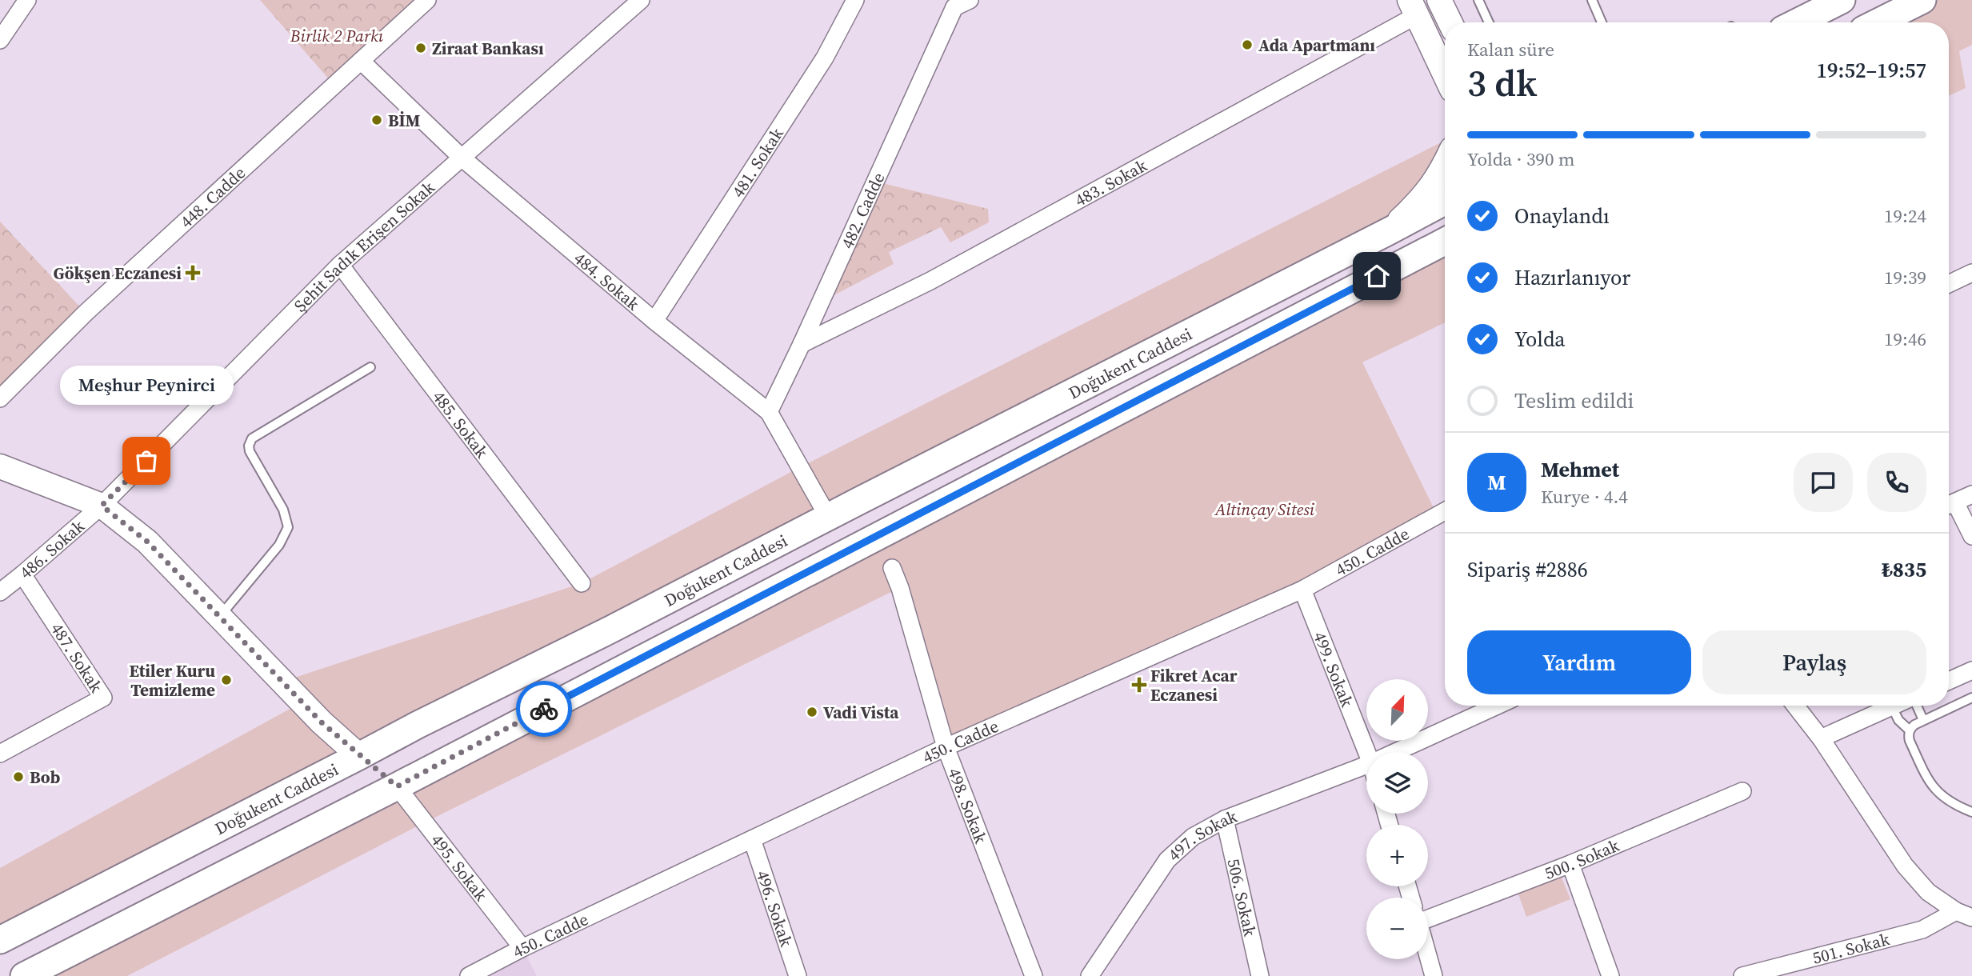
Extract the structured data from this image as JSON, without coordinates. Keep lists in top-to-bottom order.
{
  "streets": {
    "main road": ["Doğukent Caddesi"],
    "street": [
      "481. Sokak",
      "483. Sokak",
      "448. Cadde",
      "482. Cadde",
      "Şehit Sadık Erişen Sokak",
      "484. Sokak",
      "485. Sokak",
      "486. Sokak",
      "450. Cadde",
      "487. Sokak",
      "499. Sokak",
      "498. Sokak",
      "497. Sokak",
      "500. Sokak",
      "495. Sokak",
      "506. Sokak",
      "496. Sokak",
      "501. Sokak"
    ]
  },
  "crossings": [
    ["481. Sokak", "484. Sokak"],
    ["483. Sokak", "482. Cadde"],
    ["448. Cadde", "484. Sokak"],
    ["482. Cadde", "484. Sokak"],
    ["Şehit Sadık Erişen Sokak", "484. Sokak"],
    ["Şehit Sadık Erişen Sokak", "485. Sokak"],
    ["Şehit Sadık Erişen Sokak", "486. Sokak"],
    ["484. Sokak", "Doğukent Caddesi"],
    ["486. Sokak", "487. Sokak"],
    ["450. Cadde", "499. Sokak"],
    ["450. Cadde", "498. Sokak"],
    ["450. Cadde", "495. Sokak"],
    ["450. Cadde", "496. Sokak"],
    ["497. Sokak", "506. Sokak"]
  ],
  "parks": ["Birlik 2 Parkı", "Altinçay Sitesi"],
  "places": {
    "other": [
      "Ada Apartmanı",
      "Ziraat Bankası",
      "BİM",
      "Meşhur Peynirci",
      "Etiler Kuru Temizleme",
      "Vadi Vista",
      "Bob"
    ],
    "health": ["Gökşen Eczanesi", "Fikret Acar Eczanesi"]
  },
  "north": "top right",
  "page": {
    "heading": ["3 dk", "Kalan süre", "19:52–19:57"],
    "panel": [
      "Mehmet",
      "Kurye · 4.4",
      "Sipariş #2886",
      "₺835"
    ],
    "bar": "Yolda · 390 m",
    "list": [
      ["Onaylandı", "19:24"],
      ["Hazırlanıyor", "19:39"],
      ["Yolda", "19:46"],
      "Teslim edildi"
    ],
    "bubble": "Meşhur Peynirci",
    "round": "M",
    "buttons": ["Yardım", "Paylaş"],
    "map_buttons": ["+", "−"]
  }
}
